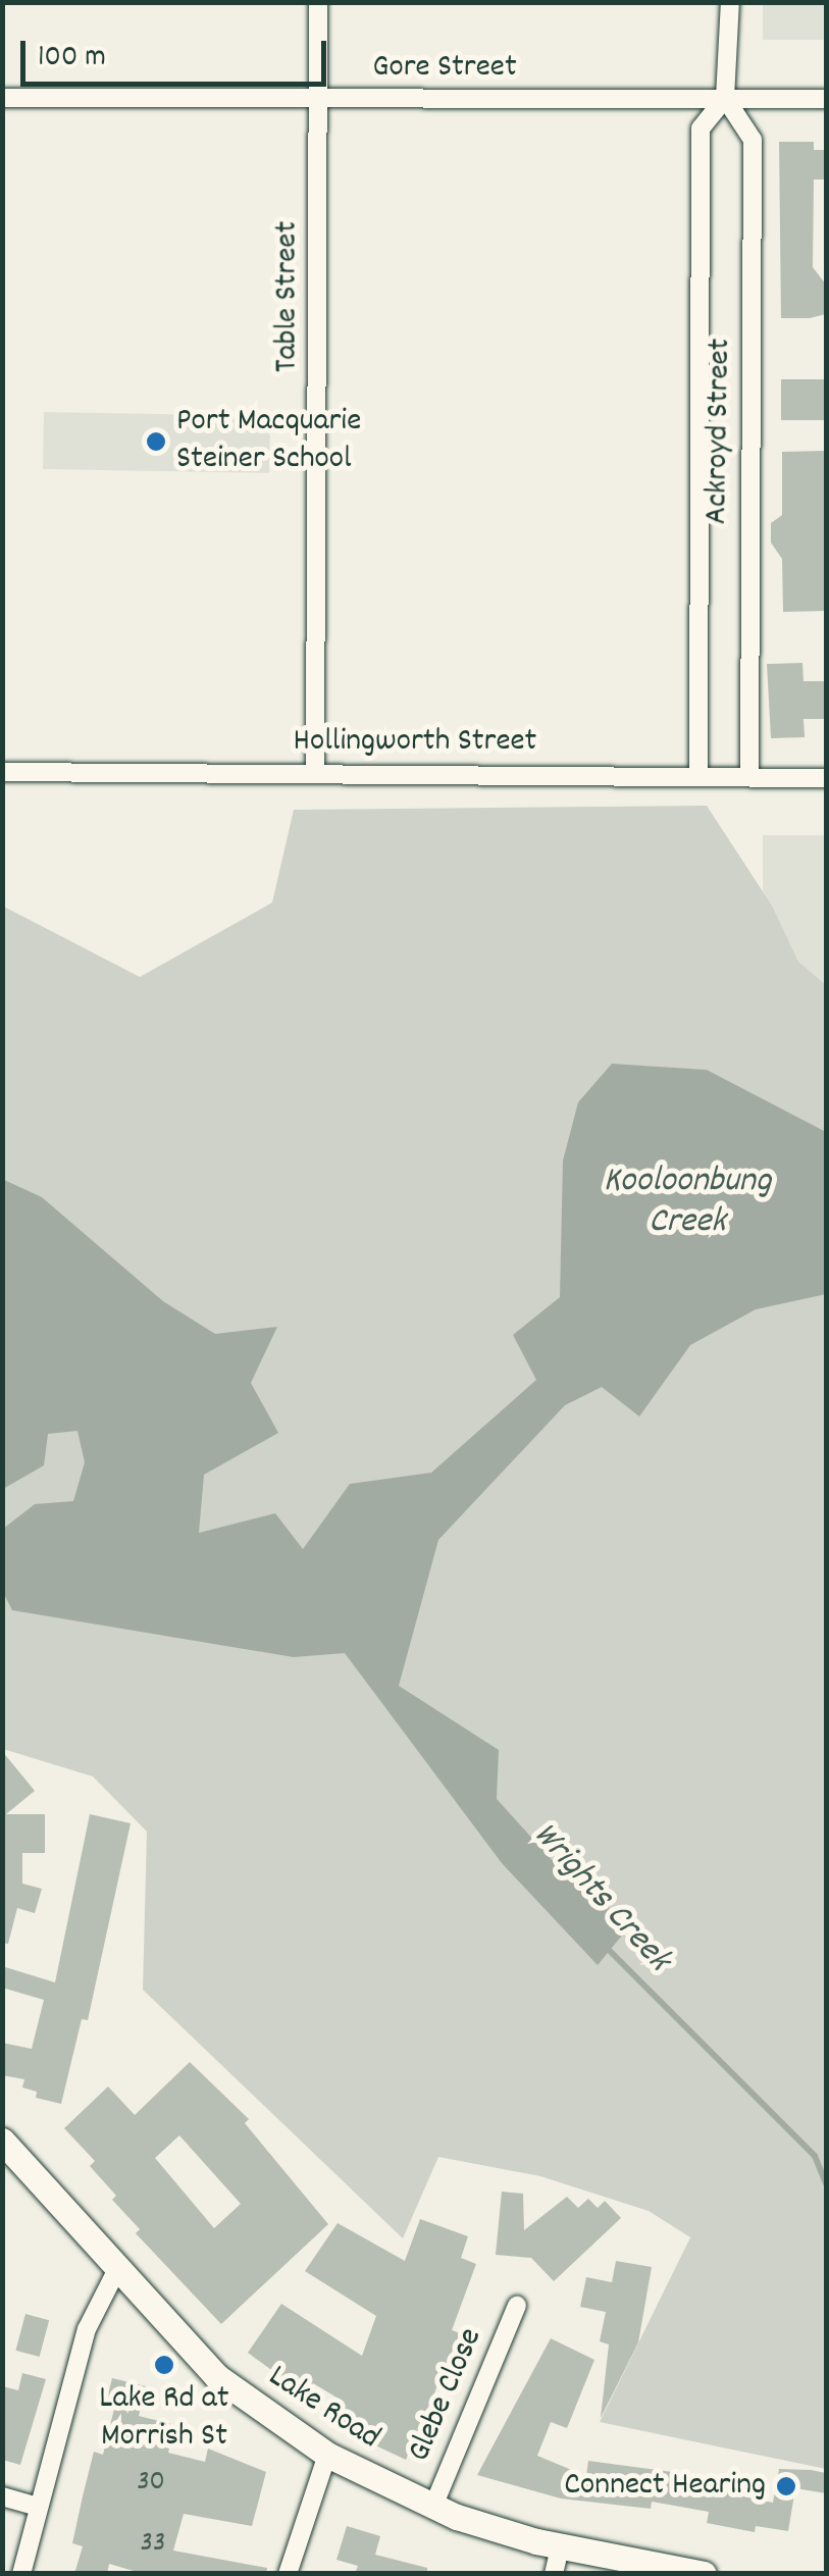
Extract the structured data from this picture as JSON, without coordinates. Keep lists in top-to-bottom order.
{
  "streets": {
    "main road": ["Lake Road"],
    "street": [
      "Gore Street",
      "Table Street",
      "Ackroyd Street",
      "Hollingworth Street",
      "Glebe Close"
    ]
  },
  "crossings": [
    ["Gore Street", "Table Street"],
    ["Gore Street", "Ackroyd Street"],
    ["Table Street", "Hollingworth Street"],
    ["Ackroyd Street", "Hollingworth Street"],
    ["Glebe Close", "Lake Road"]
  ],
  "water": ["Kooloonbung Creek", "Wrights Creek"],
  "places": ["Port Macquarie Steiner School", "Lake Rd at Morrish St", "Connect Hearing"],
  "house_numbers": ["30", "33"],
  "scale_bar": "100 m"
}
